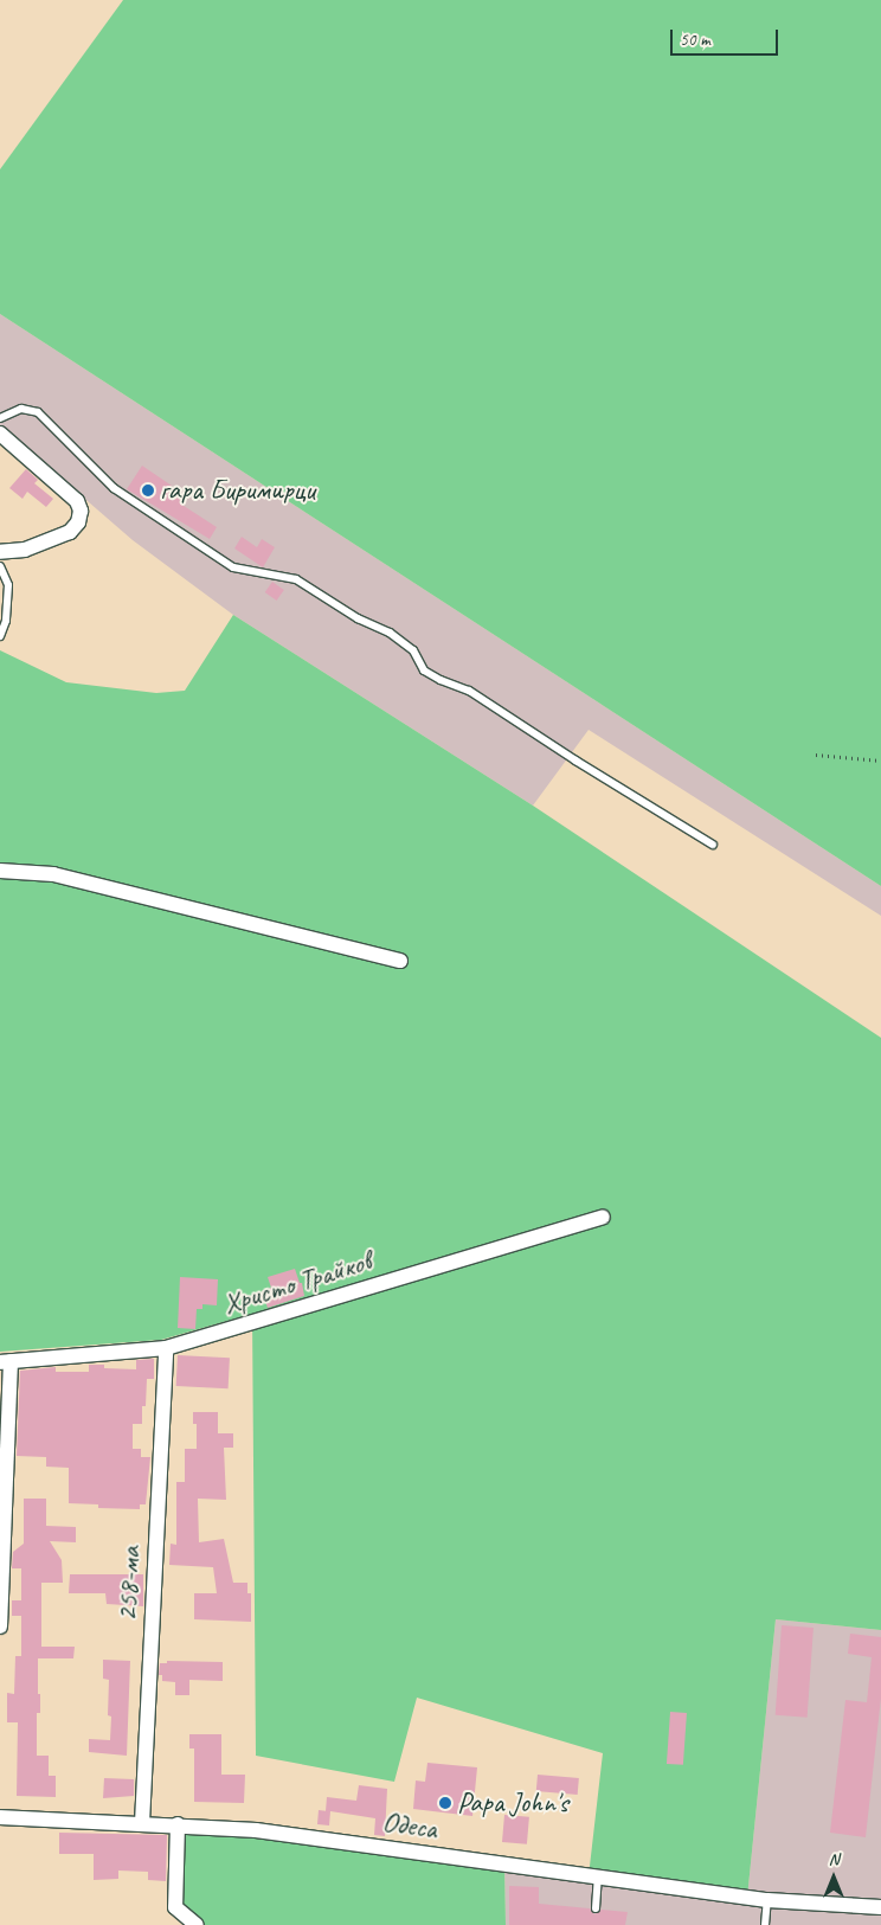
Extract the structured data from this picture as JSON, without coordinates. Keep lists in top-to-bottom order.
{
  "streets": {
    "street": ["Христо Трайков", "258-ма", "Одеса"]
  },
  "crossings": [
    ["Христо Трайков", "258-ма"],
    ["258-ма", "Одеса"]
  ],
  "places": ["гара Биримирци", "Papa John's"],
  "scale_bar": "50 m",
  "north": "top"
}
